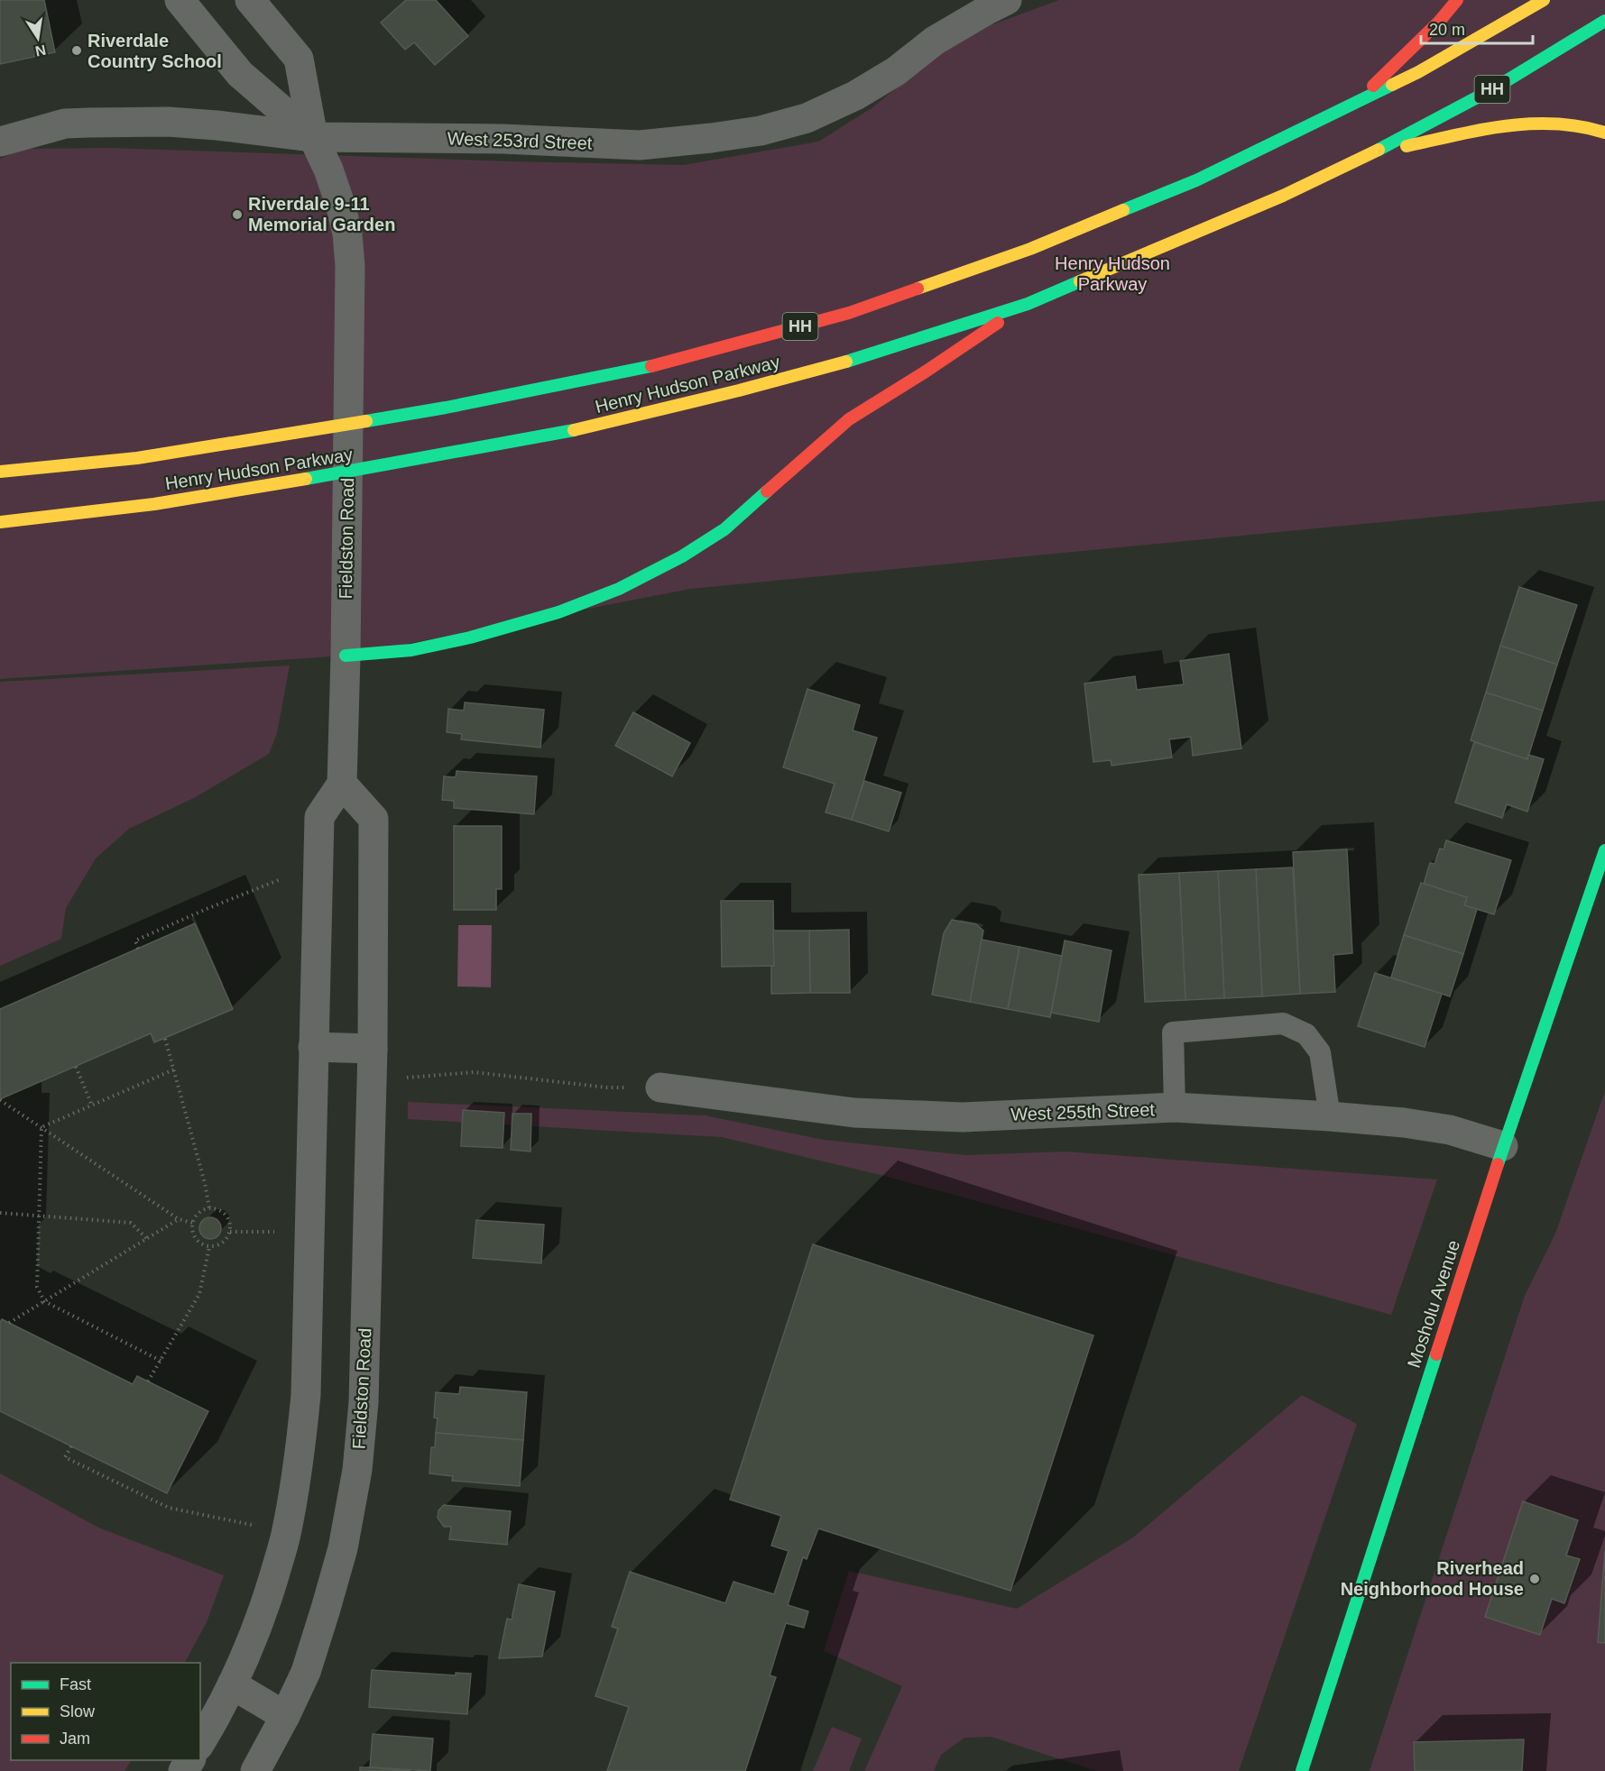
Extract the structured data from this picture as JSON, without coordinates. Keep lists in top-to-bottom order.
{
  "streets": {
    "main road": ["HH", "Henry Hudson Parkway", "Mosholu Avenue"],
    "street": ["West 253rd Street", "Fieldston Road", "West 255th Street"]
  },
  "crossings": [
    ["West 253rd Street", "Fieldston Road"],
    ["West 255th Street", "Mosholu Avenue"]
  ],
  "parks": ["Henry Hudson Parkway"],
  "places": ["Riverdale Country School", "Riverdale 9-11 Memorial Garden", "Riverhead Neighborhood House"],
  "legend": ["Fast", "Slow", "Jam"],
  "scale_bar": "20 m",
  "north": "bottom"
}
